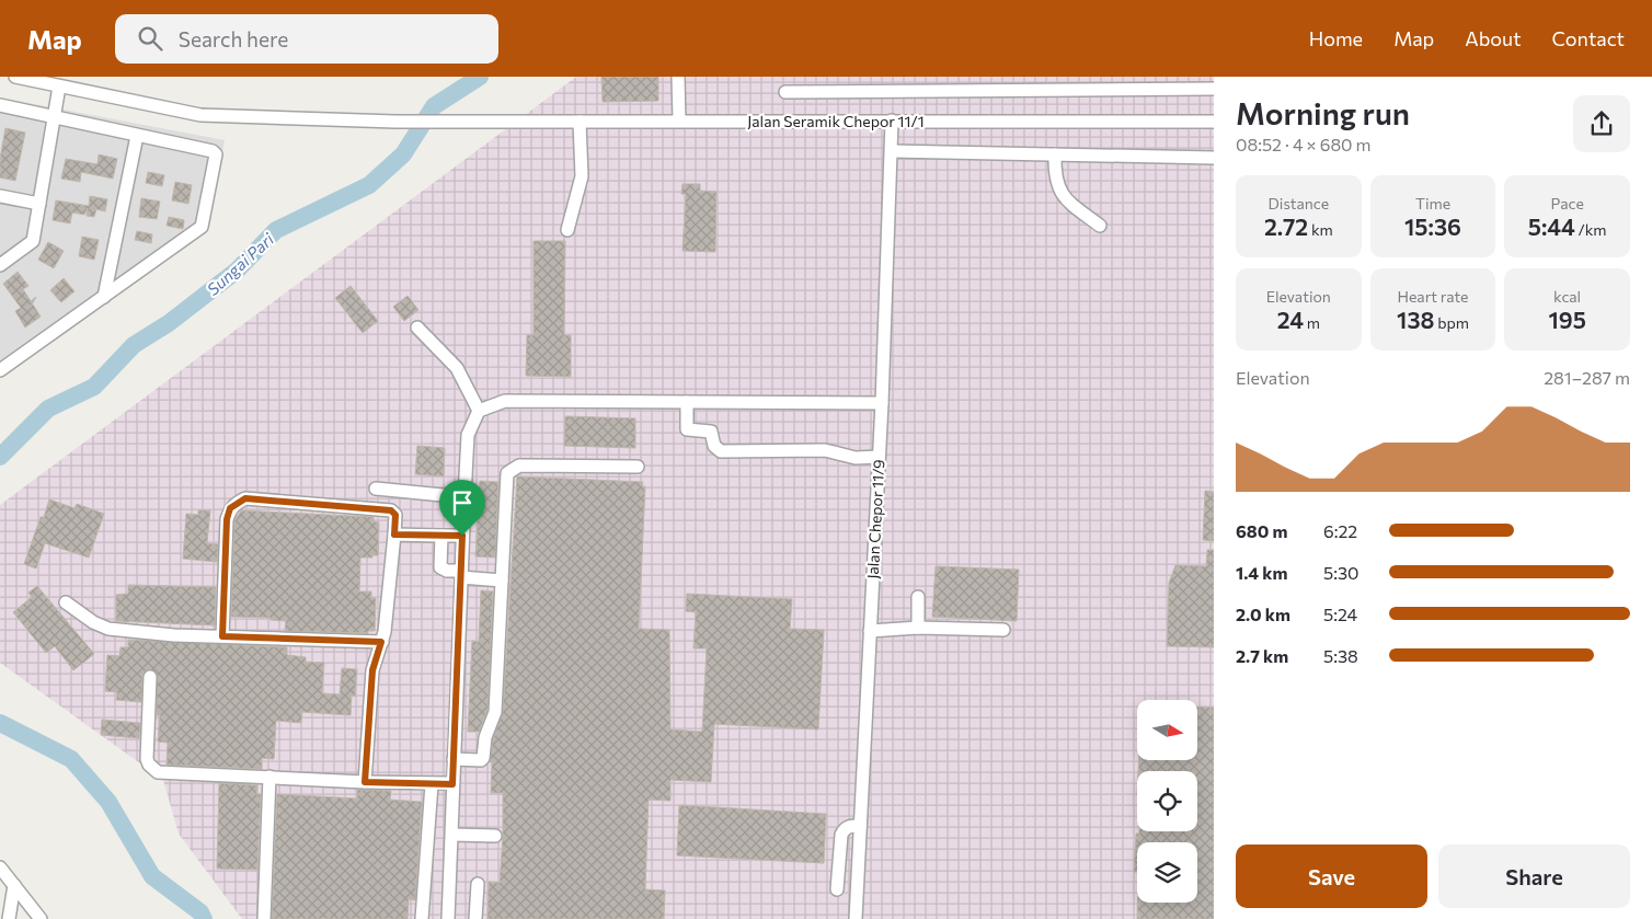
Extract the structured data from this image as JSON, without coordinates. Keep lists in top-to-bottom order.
{
  "streets": {
    "street": ["Jalan Seramik Chepor 11/1", "Jalan Chepor 11/9"]
  },
  "crossings": [
    ["Jalan Seramik Chepor 11/1", "Jalan Chepor 11/9"]
  ],
  "water": ["Sungai Pari"],
  "north": "right",
  "page": {
    "header": "Map",
    "search": "Search here",
    "nav": [
      "Home",
      "Map",
      "About",
      "Contact"
    ],
    "heading": ["Morning run", "08:52 · 4 × 680 m"],
    "stats": [
      ["Distance", "2.72 km"],
      ["Time", "15:36"],
      ["Pace", "5:44 /km"],
      ["Elevation", "24 m"],
      ["Heart rate", "138 bpm"],
      ["kcal", "195"]
    ],
    "chart": ["Elevation", "281–287 m"],
    "list": [
      {
        "name": "680 m",
        "note": "6:22"
      },
      {
        "name": "1.4 km",
        "note": "5:30"
      },
      {
        "name": "2.0 km",
        "note": "5:24"
      },
      {
        "name": "2.7 km",
        "note": "5:38"
      }
    ],
    "buttons": ["Save", "Share"]
  }
}
